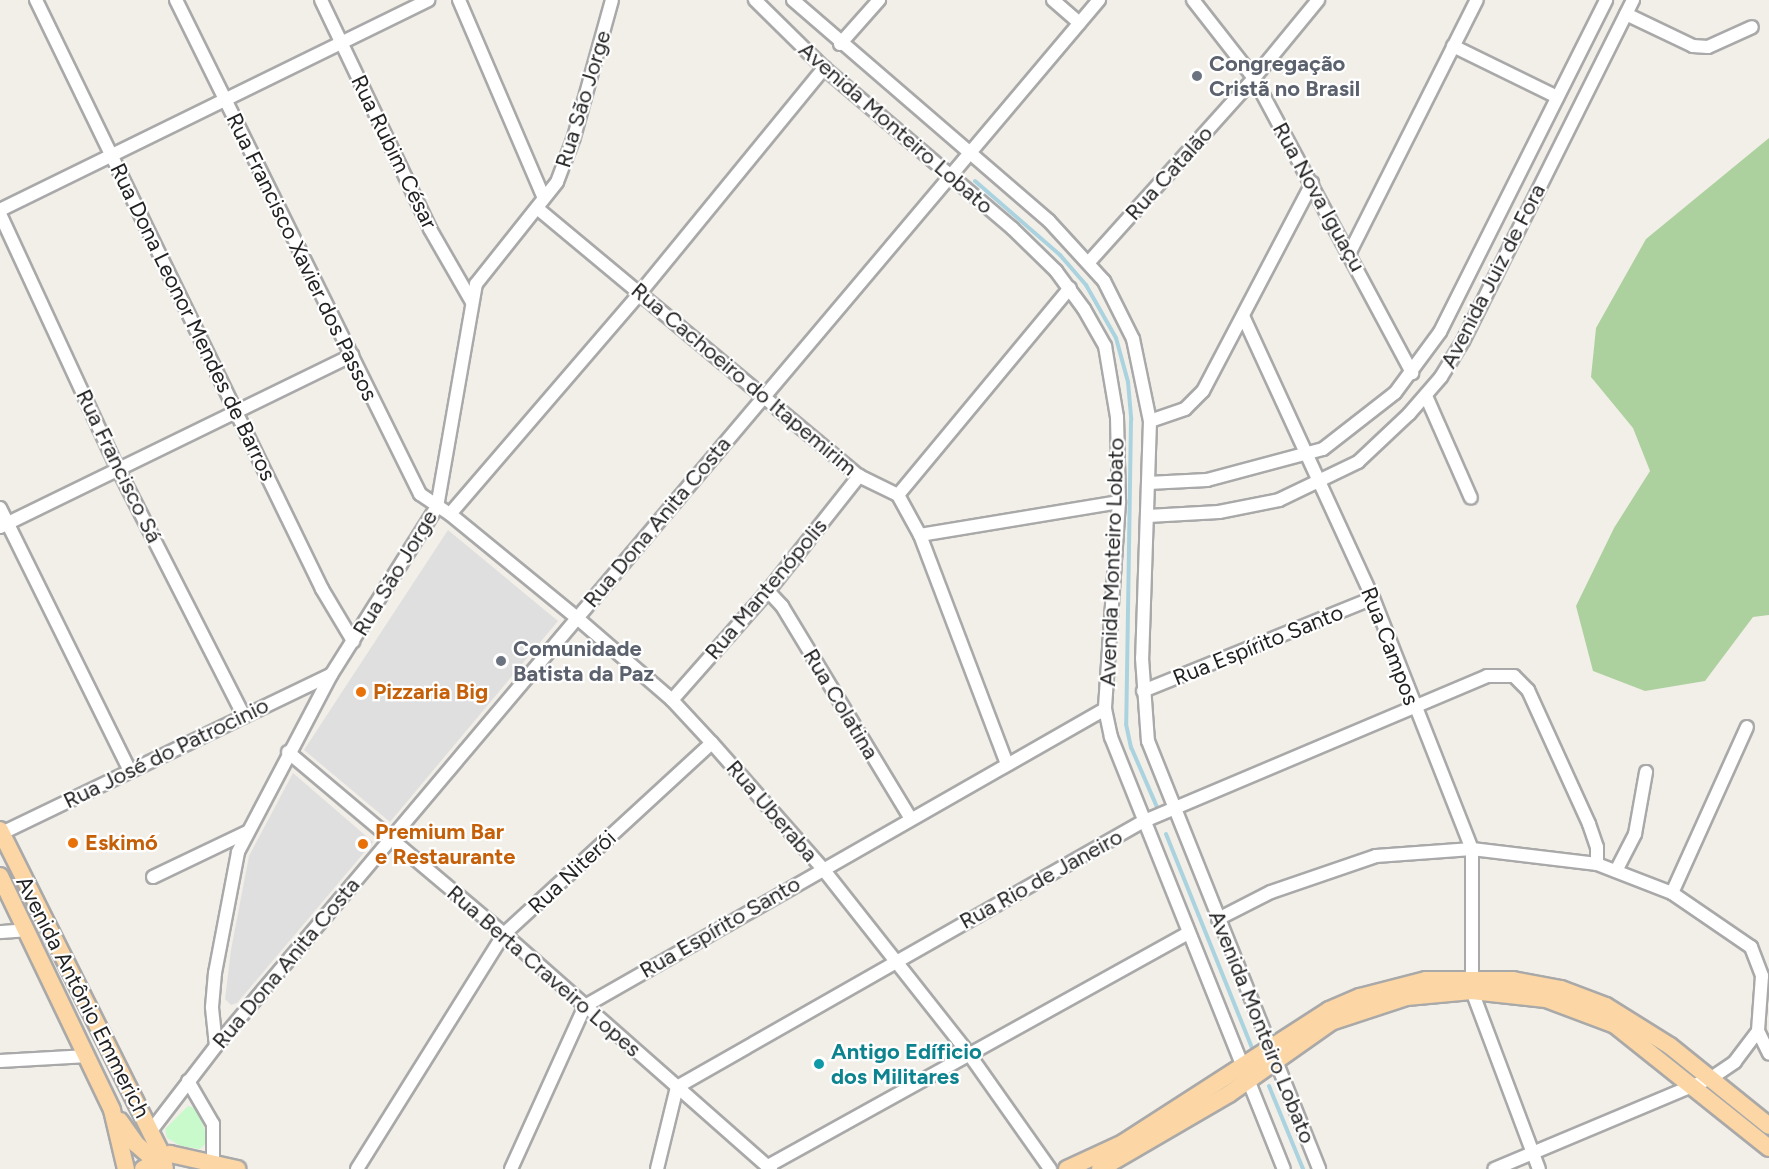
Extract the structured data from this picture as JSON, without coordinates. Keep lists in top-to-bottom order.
{
  "streets": {
    "main road": ["Avenida Antônio Emmerich"],
    "street": [
      "Rua São Jorge",
      "Avenida Monteiro Lobato",
      "Rua Rubim César",
      "Rua Catalão",
      "Rua Nova Iguaçu",
      "Rua Francisco Xavier dos Passos",
      "Avenida Juiz de Fora",
      "Rua Dona Leonor Mendes de Barros",
      "Rua Cachoeiro do Itapemirim",
      "Rua Francisco Sá",
      "Rua Dona Anita Costa",
      "Rua Mantenópolis",
      "Rua Espírito Santo",
      "Rua Campos",
      "Rua Colatina",
      "Rua José do Patrocinio",
      "Rua Uberaba",
      "Rua Niterói",
      "Rua Rio de Janeiro",
      "Rua Berta Craveiro Lopes"
    ]
  },
  "crossings": [
    ["Rua São Jorge", "Rua Rubim César"],
    ["Rua São Jorge", "Rua Francisco Xavier dos Passos"],
    ["Rua São Jorge", "Rua Dona Leonor Mendes de Barros"],
    ["Rua São Jorge", "Rua Cachoeiro do Itapemirim"],
    ["Rua São Jorge", "Rua Dona Anita Costa"],
    ["Rua São Jorge", "Rua José do Patrocinio"],
    ["Rua São Jorge", "Rua Uberaba"],
    ["Rua São Jorge", "Rua Berta Craveiro Lopes"],
    ["Avenida Monteiro Lobato", "Rua Catalão"],
    ["Avenida Monteiro Lobato", "Avenida Juiz de Fora"],
    ["Avenida Monteiro Lobato", "Rua Dona Anita Costa"],
    ["Avenida Monteiro Lobato", "Rua Espírito Santo"],
    ["Avenida Monteiro Lobato", "Rua Rio de Janeiro"],
    ["Rua Catalão", "Rua Nova Iguaçu"],
    ["Rua Nova Iguaçu", "Avenida Juiz de Fora"],
    ["Rua Francisco Xavier dos Passos", "Rua Uberaba"],
    ["Avenida Juiz de Fora", "Rua Campos"],
    ["Rua Cachoeiro do Itapemirim", "Rua Dona Anita Costa"],
    ["Rua Cachoeiro do Itapemirim", "Rua Mantenópolis"],
    ["Rua Francisco Sá", "Rua José do Patrocinio"],
    ["Rua Dona Anita Costa", "Rua Uberaba"],
    ["Rua Dona Anita Costa", "Rua Berta Craveiro Lopes"],
    ["Rua Dona Anita Costa", "Avenida Antônio Emmerich"],
    ["Rua Mantenópolis", "Rua Colatina"],
    ["Rua Mantenópolis", "Rua Uberaba"],
    ["Rua Espírito Santo", "Rua Campos"],
    ["Rua Espírito Santo", "Rua Colatina"],
    ["Rua Espírito Santo", "Rua Uberaba"],
    ["Rua Espírito Santo", "Rua Berta Craveiro Lopes"],
    ["Rua Campos", "Rua Rio de Janeiro"],
    ["Rua José do Patrocinio", "Avenida Antônio Emmerich"],
    ["Rua Uberaba", "Rua Niterói"],
    ["Rua Uberaba", "Rua Rio de Janeiro"],
    ["Rua Niterói", "Rua Berta Craveiro Lopes"],
    ["Rua Rio de Janeiro", "Rua Berta Craveiro Lopes"]
  ],
  "places": [
    "Congregação Cristã no Brasil",
    "Comunidade Batista da Paz",
    "Pizzaria Big",
    "Eskimó",
    "Premium Bar e Restaurante",
    "Antigo Edíficio dos Militares"
  ]
}
